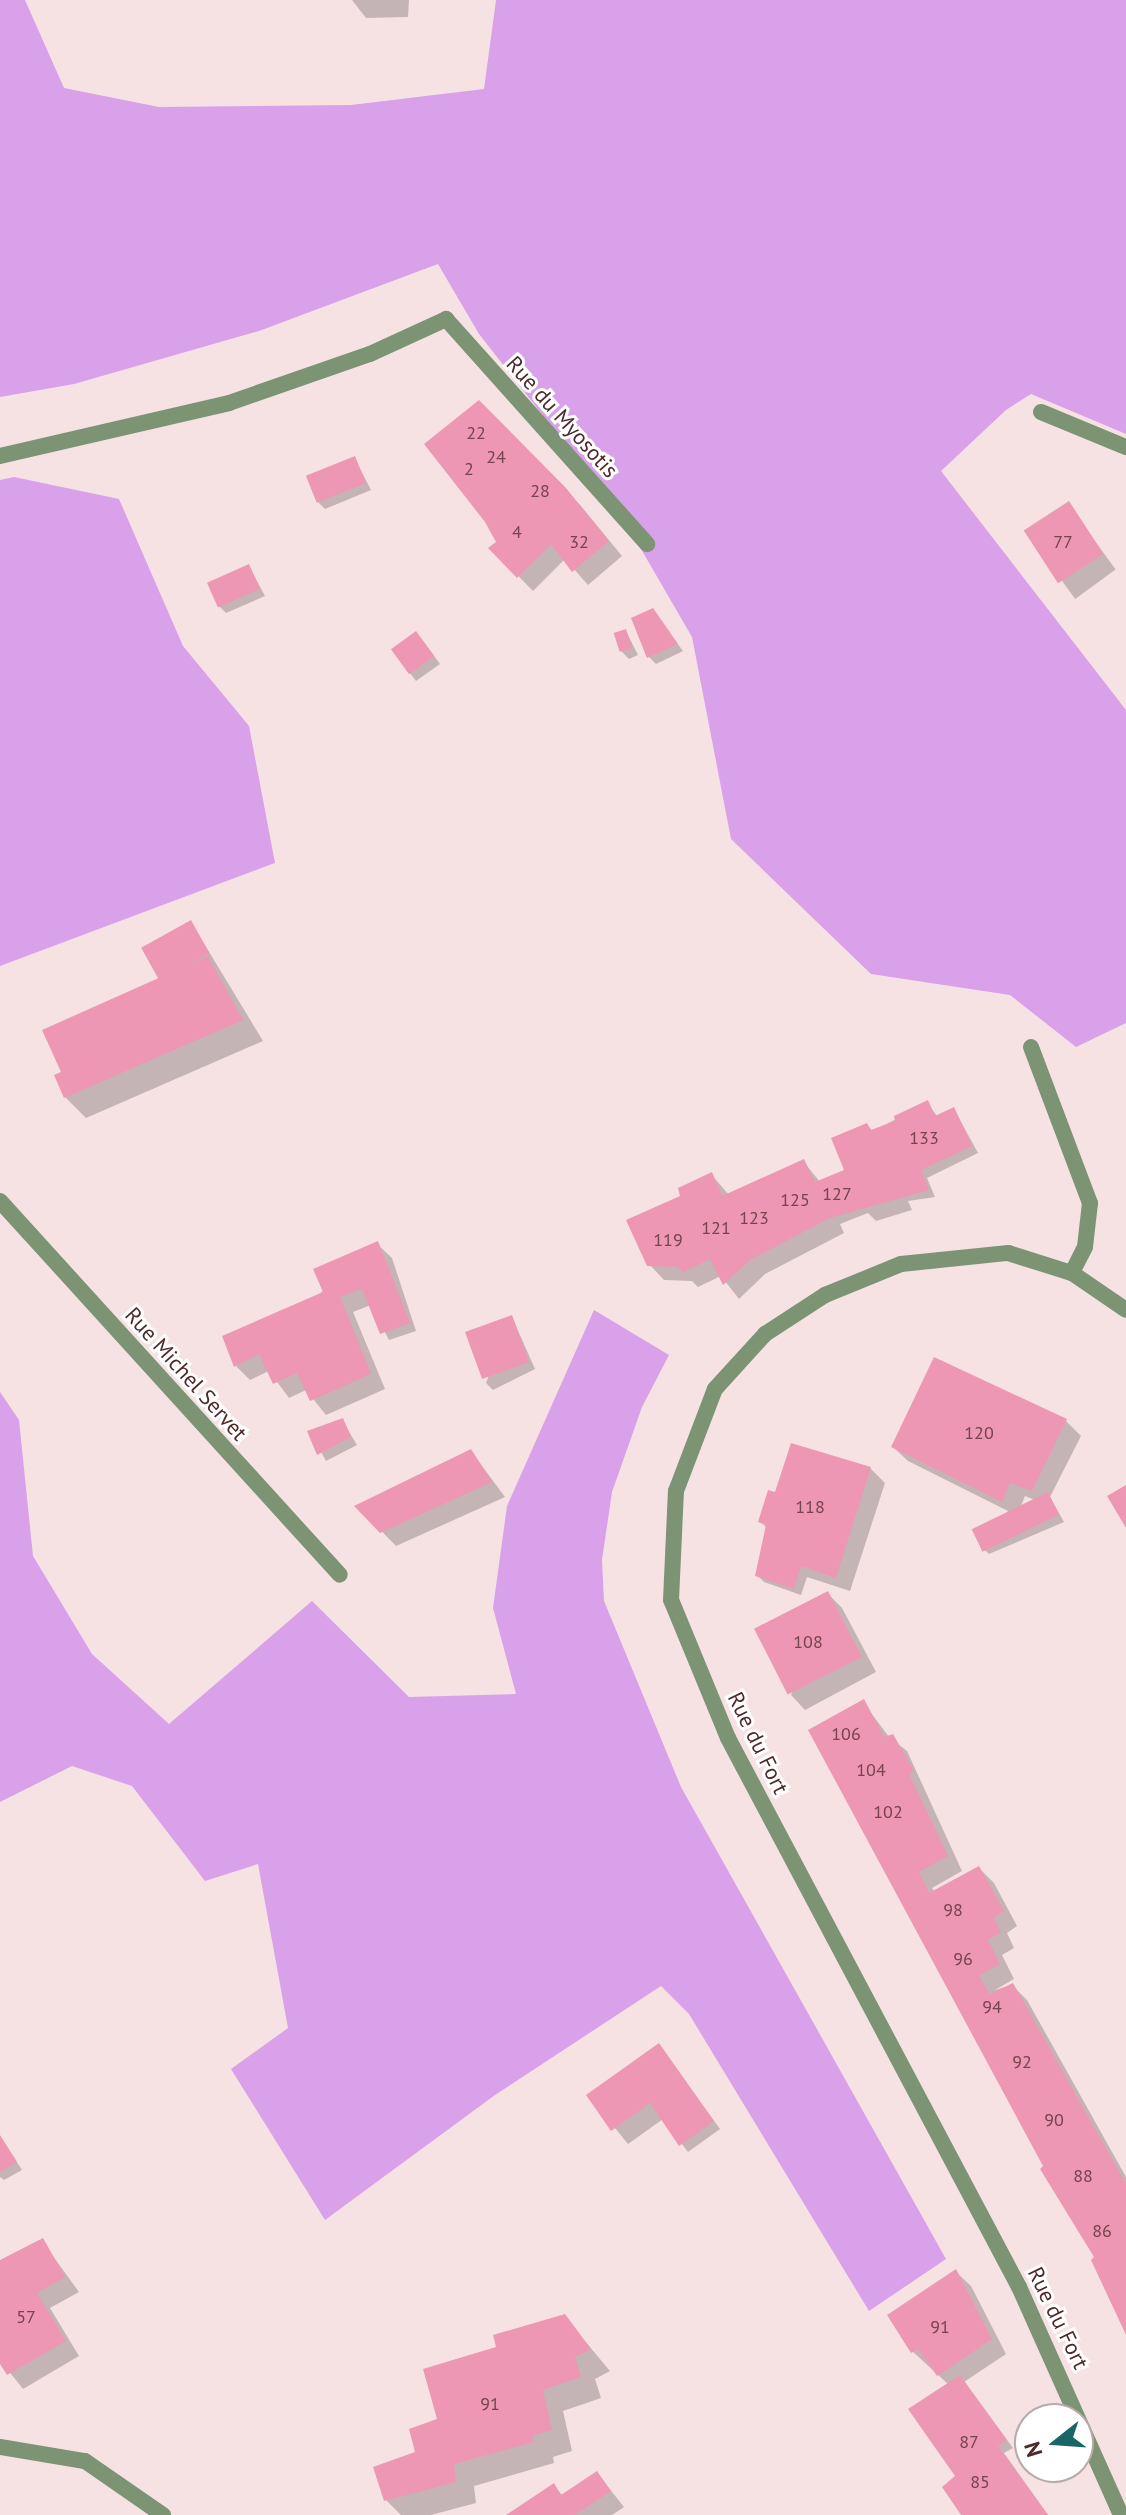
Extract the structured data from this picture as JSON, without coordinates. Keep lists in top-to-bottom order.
{
  "streets": {
    "street": ["Rue du Myosotis", "Rue Michel Servet", "Rue du Fort"]
  },
  "house_numbers": [
    "22",
    "24",
    "2",
    "28",
    "4",
    "32",
    "77",
    "133",
    "127",
    "125",
    "123",
    "121",
    "119",
    "120",
    "118",
    "108",
    "106",
    "104",
    "102",
    "98",
    "96",
    "94",
    "92",
    "90",
    "88",
    "86",
    "57",
    "91",
    "91",
    "87",
    "85"
  ],
  "north": "left"
}
